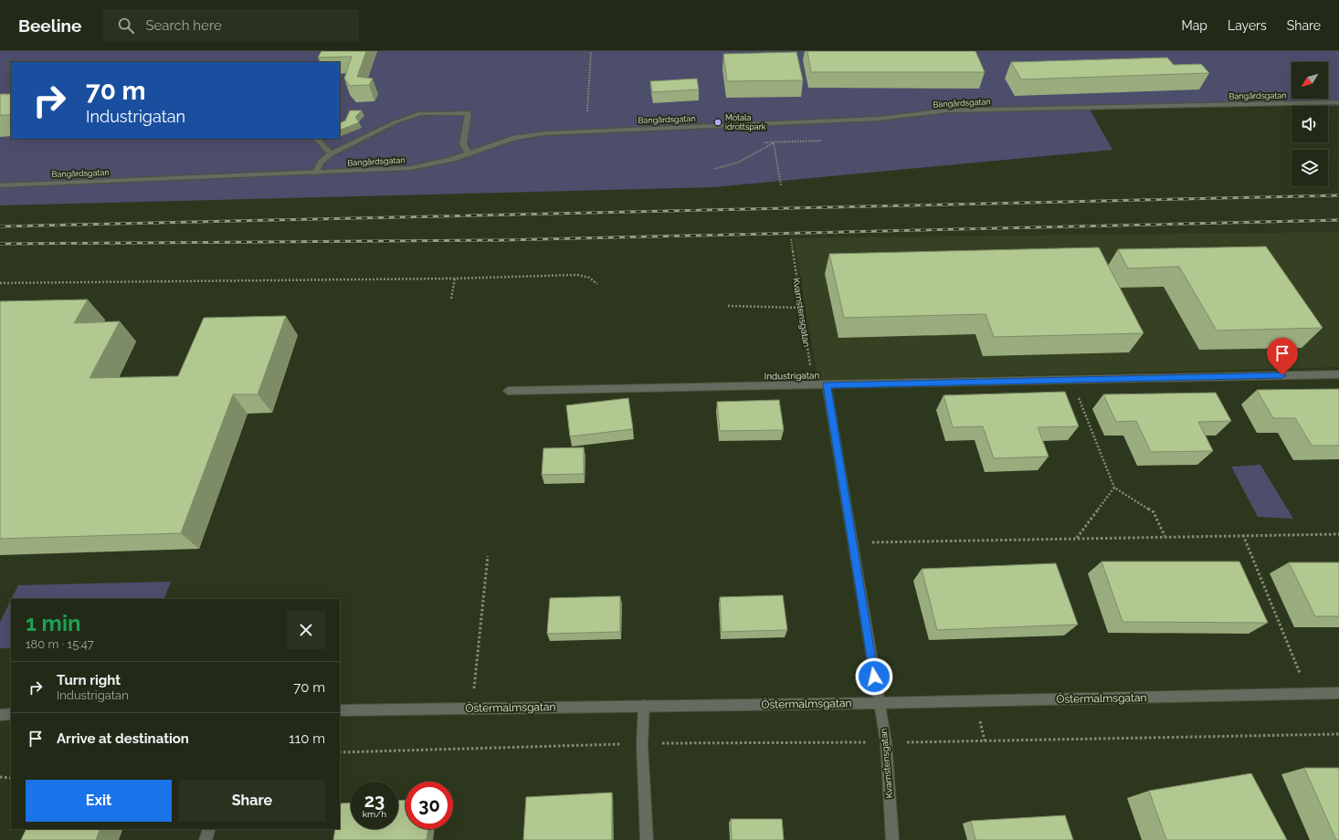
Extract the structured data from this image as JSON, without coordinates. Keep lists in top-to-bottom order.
{
  "streets": {
    "street": [
      "Bangårdsgatan",
      "Kvarnstensgatan",
      "Industrigatan",
      "Östermalmsgatan"
    ]
  },
  "crossings": [
    ["Kvarnstensgatan", "Industrigatan"],
    ["Kvarnstensgatan", "Östermalmsgatan"]
  ],
  "places": ["Motala idrottspark"],
  "north": "bottom left",
  "page": {
    "header": "Beeline",
    "search": "Search here",
    "nav": ["Map", "Layers", "Share"],
    "turn": ["70 m", "Industrigatan"],
    "heading": ["1 min", "180 m · 15:47"],
    "list": [
      {
        "name": "Turn right",
        "note": "Industrigatan",
        "value": "70 m"
      },
      {
        "name": "Arrive at destination",
        "value": "110 m"
      }
    ],
    "buttons": ["Exit", "Share"],
    "speed": "23 km/h",
    "limit": "30"
  }
}
